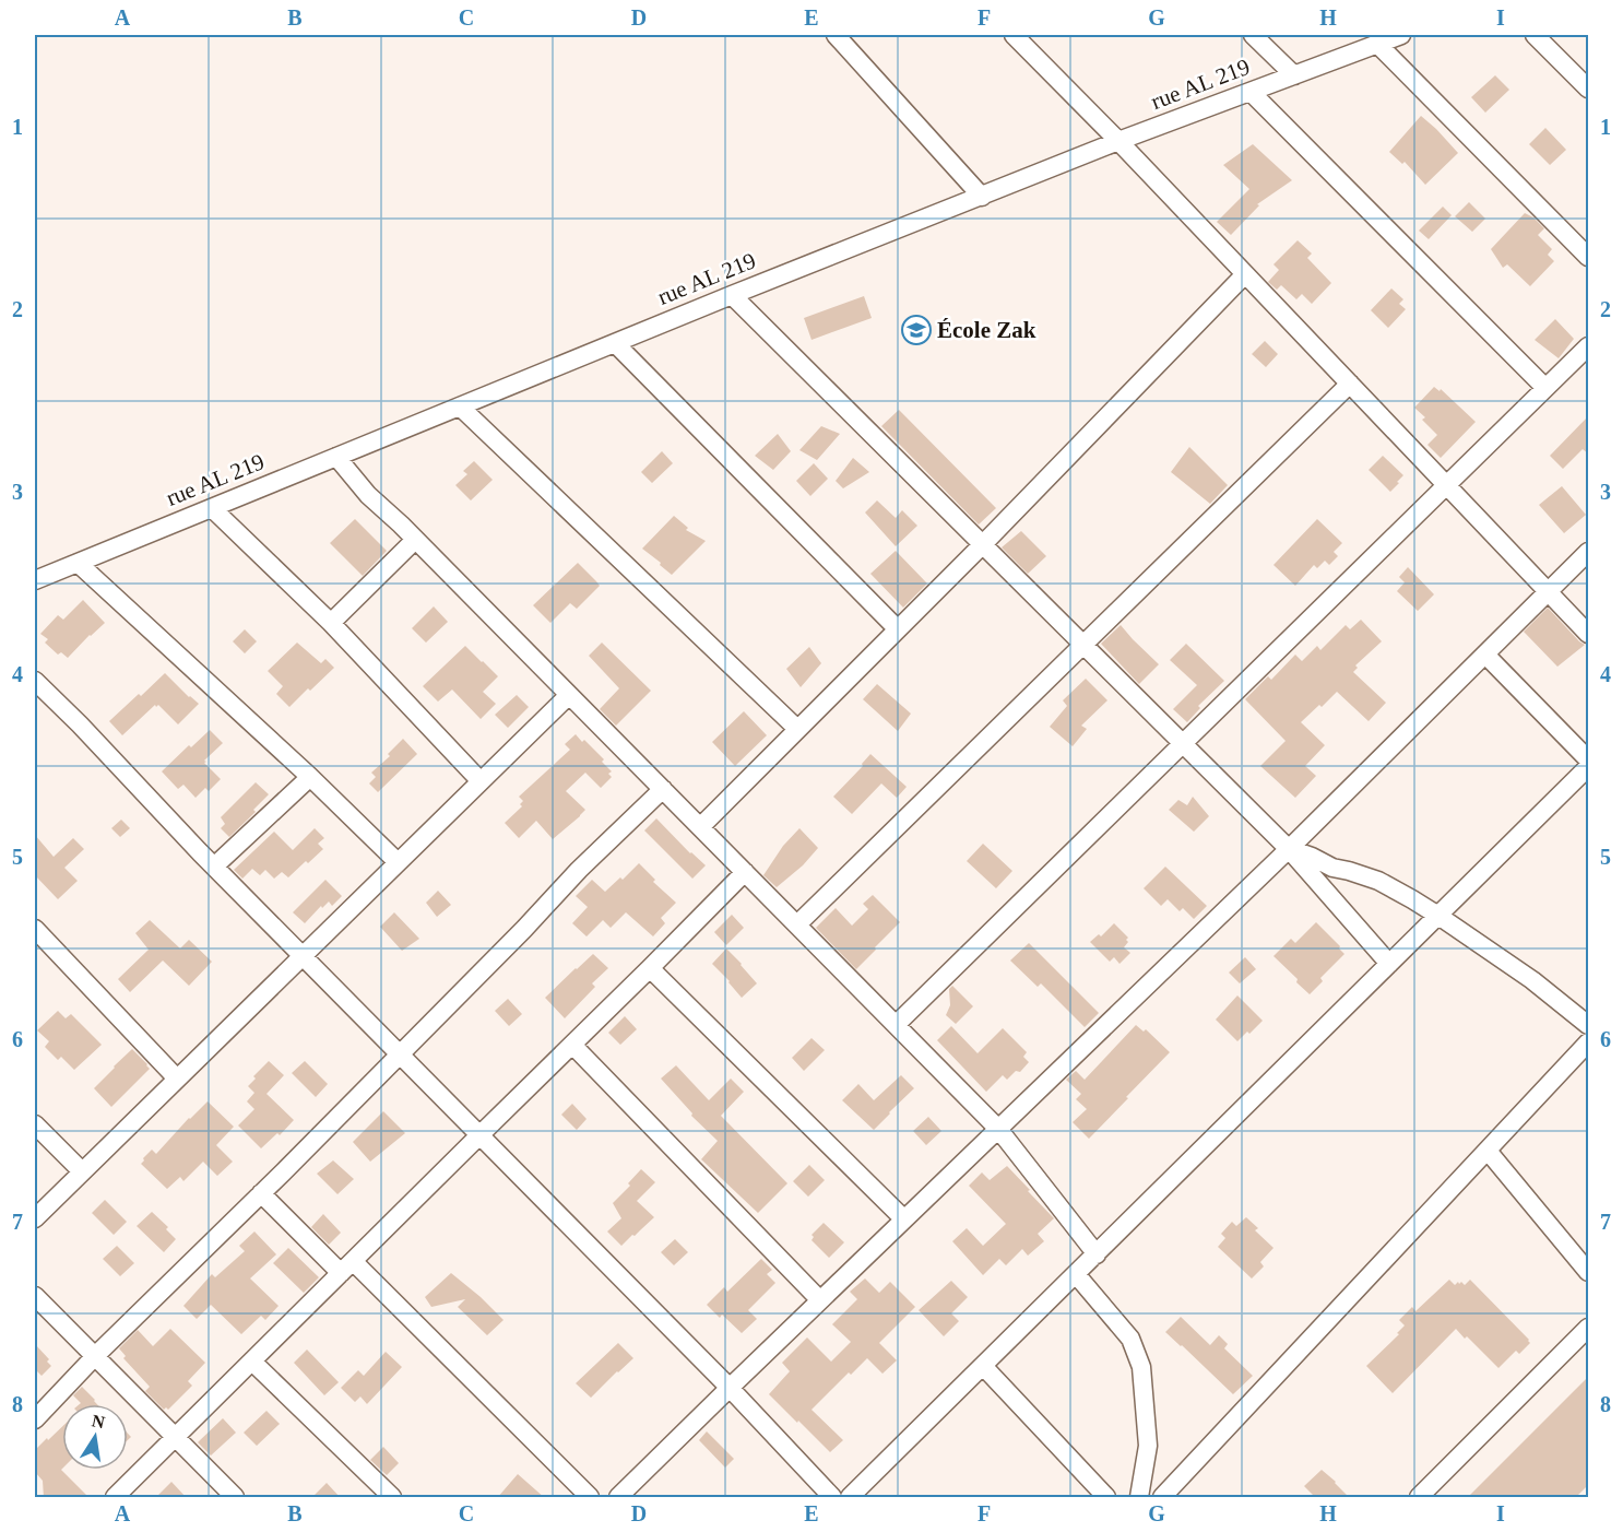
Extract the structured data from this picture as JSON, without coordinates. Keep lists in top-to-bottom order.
{
  "streets": {
    "street": ["rue AL 219"]
  },
  "places": {
    "school or university": ["École Zak"]
  },
  "north": "top",
  "grid": {
    "columns": [
      "A",
      "B",
      "C",
      "D",
      "E",
      "F",
      "G",
      "H",
      "I"
    ],
    "rows": [
      "1",
      "2",
      "3",
      "4",
      "5",
      "6",
      "7",
      "8"
    ]
  }
}
